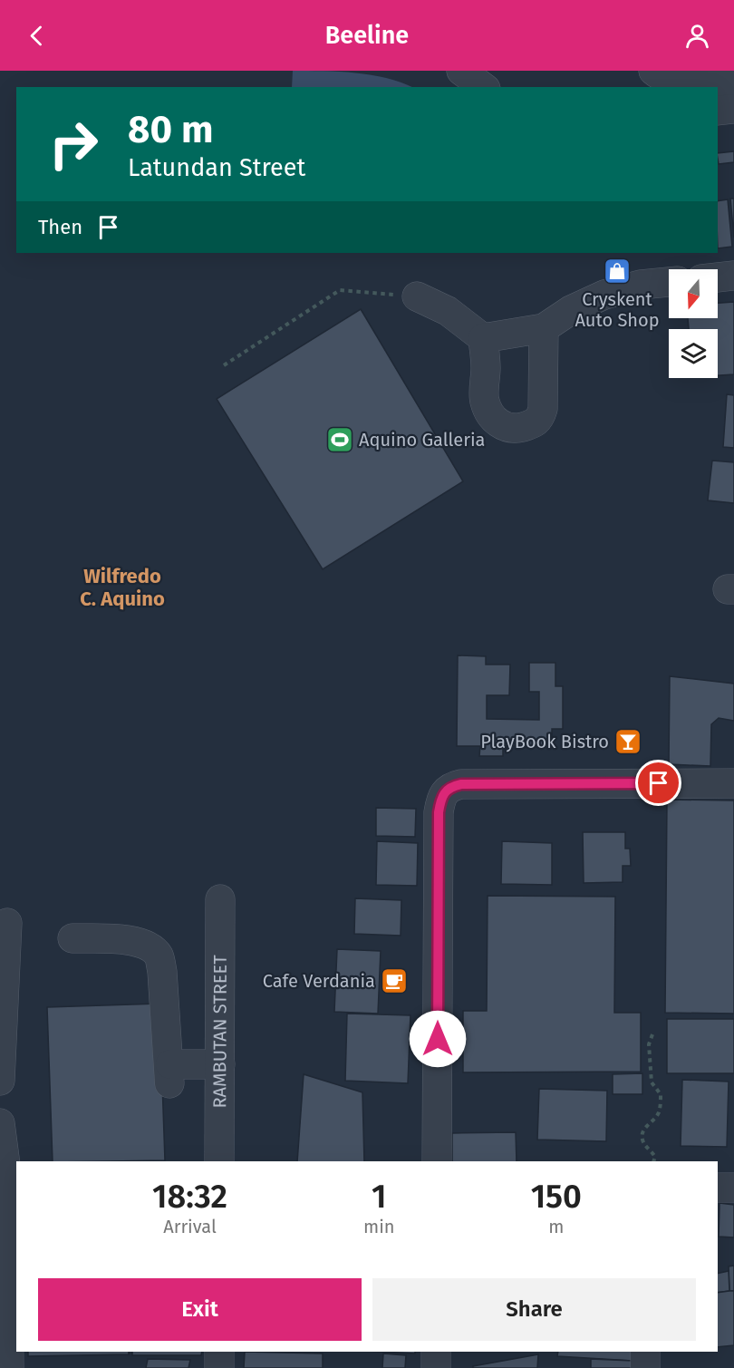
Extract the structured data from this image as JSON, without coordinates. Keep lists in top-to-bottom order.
{
  "streets": {
    "street": ["RAMBUTAN STREET"]
  },
  "districts": ["Wilfredo C. Aquino"],
  "places": {
    "shop": ["Cryskent Auto Shop"],
    "sports": ["Aquino Galleria"],
    "bar": ["PlayBook Bistro"],
    "cafe": ["Cafe Verdania"]
  },
  "north": "bottom",
  "page": {
    "header": "Beeline",
    "turn": ["80 m", "Latundan Street"],
    "then": "Then",
    "eta": [
      "18:32",
      "Arrival",
      "1",
      "min",
      "150",
      "m"
    ],
    "buttons": ["Exit", "Share"]
  }
}
